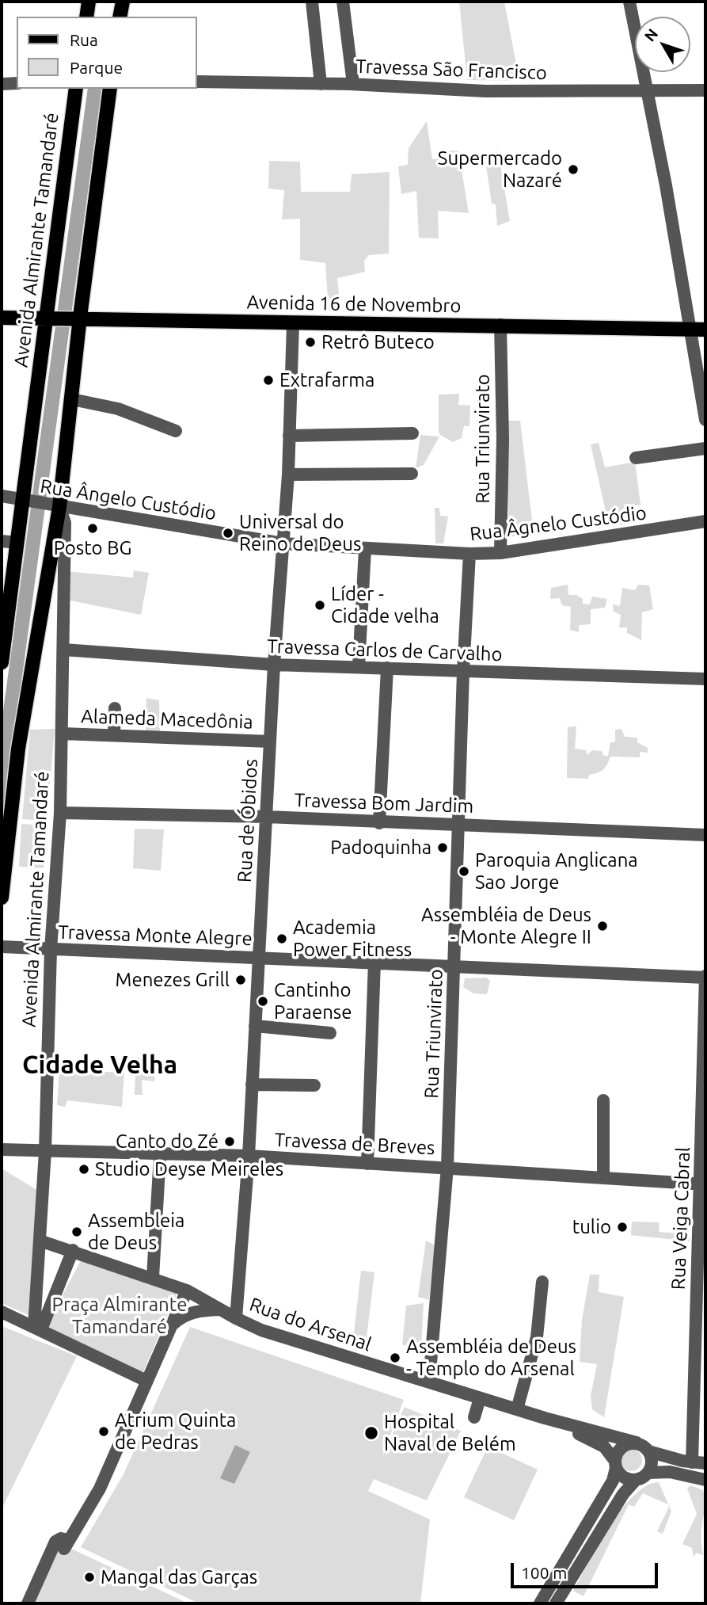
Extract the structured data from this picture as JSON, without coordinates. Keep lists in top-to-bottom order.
{
  "streets": {
    "main road": ["Avenida Almirante Tamandaré", "Avenida 16 de Novembro"],
    "street": [
      "Travessa São Francisco",
      "Rua Triunvirato",
      "Rua Ângelo Custódio",
      "Rua Âgnelo Custódio",
      "Travessa Carlos de Carvalho",
      "Alameda Macedônia",
      "Travessa Bom Jardim",
      "Rua de Óbidos",
      "Travessa Monte Alegre",
      "Travessa de Breves",
      "Rua Veiga Cabral",
      "Rua do Arsenal"
    ]
  },
  "crossings": [
    ["Avenida Almirante Tamandaré", "Avenida 16 de Novembro"],
    ["Avenida Almirante Tamandaré", "Rua Ângelo Custódio"],
    ["Avenida Almirante Tamandaré", "Travessa Carlos de Carvalho"],
    ["Avenida Almirante Tamandaré", "Alameda Macedônia"],
    ["Avenida Almirante Tamandaré", "Travessa Bom Jardim"],
    ["Avenida Almirante Tamandaré", "Travessa Monte Alegre"],
    ["Avenida Almirante Tamandaré", "Travessa de Breves"],
    ["Avenida Almirante Tamandaré", "Rua do Arsenal"],
    ["Avenida 16 de Novembro", "Rua Triunvirato"],
    ["Avenida 16 de Novembro", "Rua de Óbidos"],
    ["Rua Triunvirato", "Rua Âgnelo Custódio"],
    ["Rua Triunvirato", "Travessa Carlos de Carvalho"],
    ["Rua Triunvirato", "Travessa Bom Jardim"],
    ["Rua Triunvirato", "Travessa Monte Alegre"],
    ["Rua Triunvirato", "Travessa de Breves"],
    ["Rua Triunvirato", "Rua do Arsenal"],
    ["Rua Ângelo Custódio", "Rua Âgnelo Custódio"],
    ["Rua Ângelo Custódio", "Rua de Óbidos"],
    ["Rua Âgnelo Custódio", "Rua de Óbidos"],
    ["Travessa Carlos de Carvalho", "Rua de Óbidos"],
    ["Alameda Macedônia", "Rua de Óbidos"],
    ["Travessa Bom Jardim", "Rua de Óbidos"],
    ["Rua de Óbidos", "Travessa Monte Alegre"],
    ["Rua de Óbidos", "Travessa de Breves"],
    ["Rua de Óbidos", "Rua do Arsenal"],
    ["Travessa Monte Alegre", "Rua Veiga Cabral"],
    ["Travessa de Breves", "Rua Veiga Cabral"]
  ],
  "districts": ["Cidade Velha"],
  "parks": ["Praça Almirante Tamandaré"],
  "places": [
    "Supermercado Nazaré",
    "Retrô Buteco",
    "Extrafarma",
    "Posto BG",
    "Universal do Reino de Deus",
    "Líder - Cidade velha",
    "Padoquinha",
    "Paroquia Anglicana Sao Jorge",
    "Assembléia de Deus - Monte Alegre II",
    "Academia Power Fitness",
    "Menezes Grill",
    "Cantinho Paraense",
    "Canto do Zé",
    "Studio Deyse Meireles",
    "tulio",
    "Assembleia de Deus",
    "Assembléia de Deus - Templo do Arsenal",
    "Atrium Quinta de Pedras",
    "Hospital Naval de Belém",
    "Mangal das Garças"
  ],
  "legend": ["Rua", "Parque"],
  "scale_bar": "100 m",
  "north": "top left"
}
